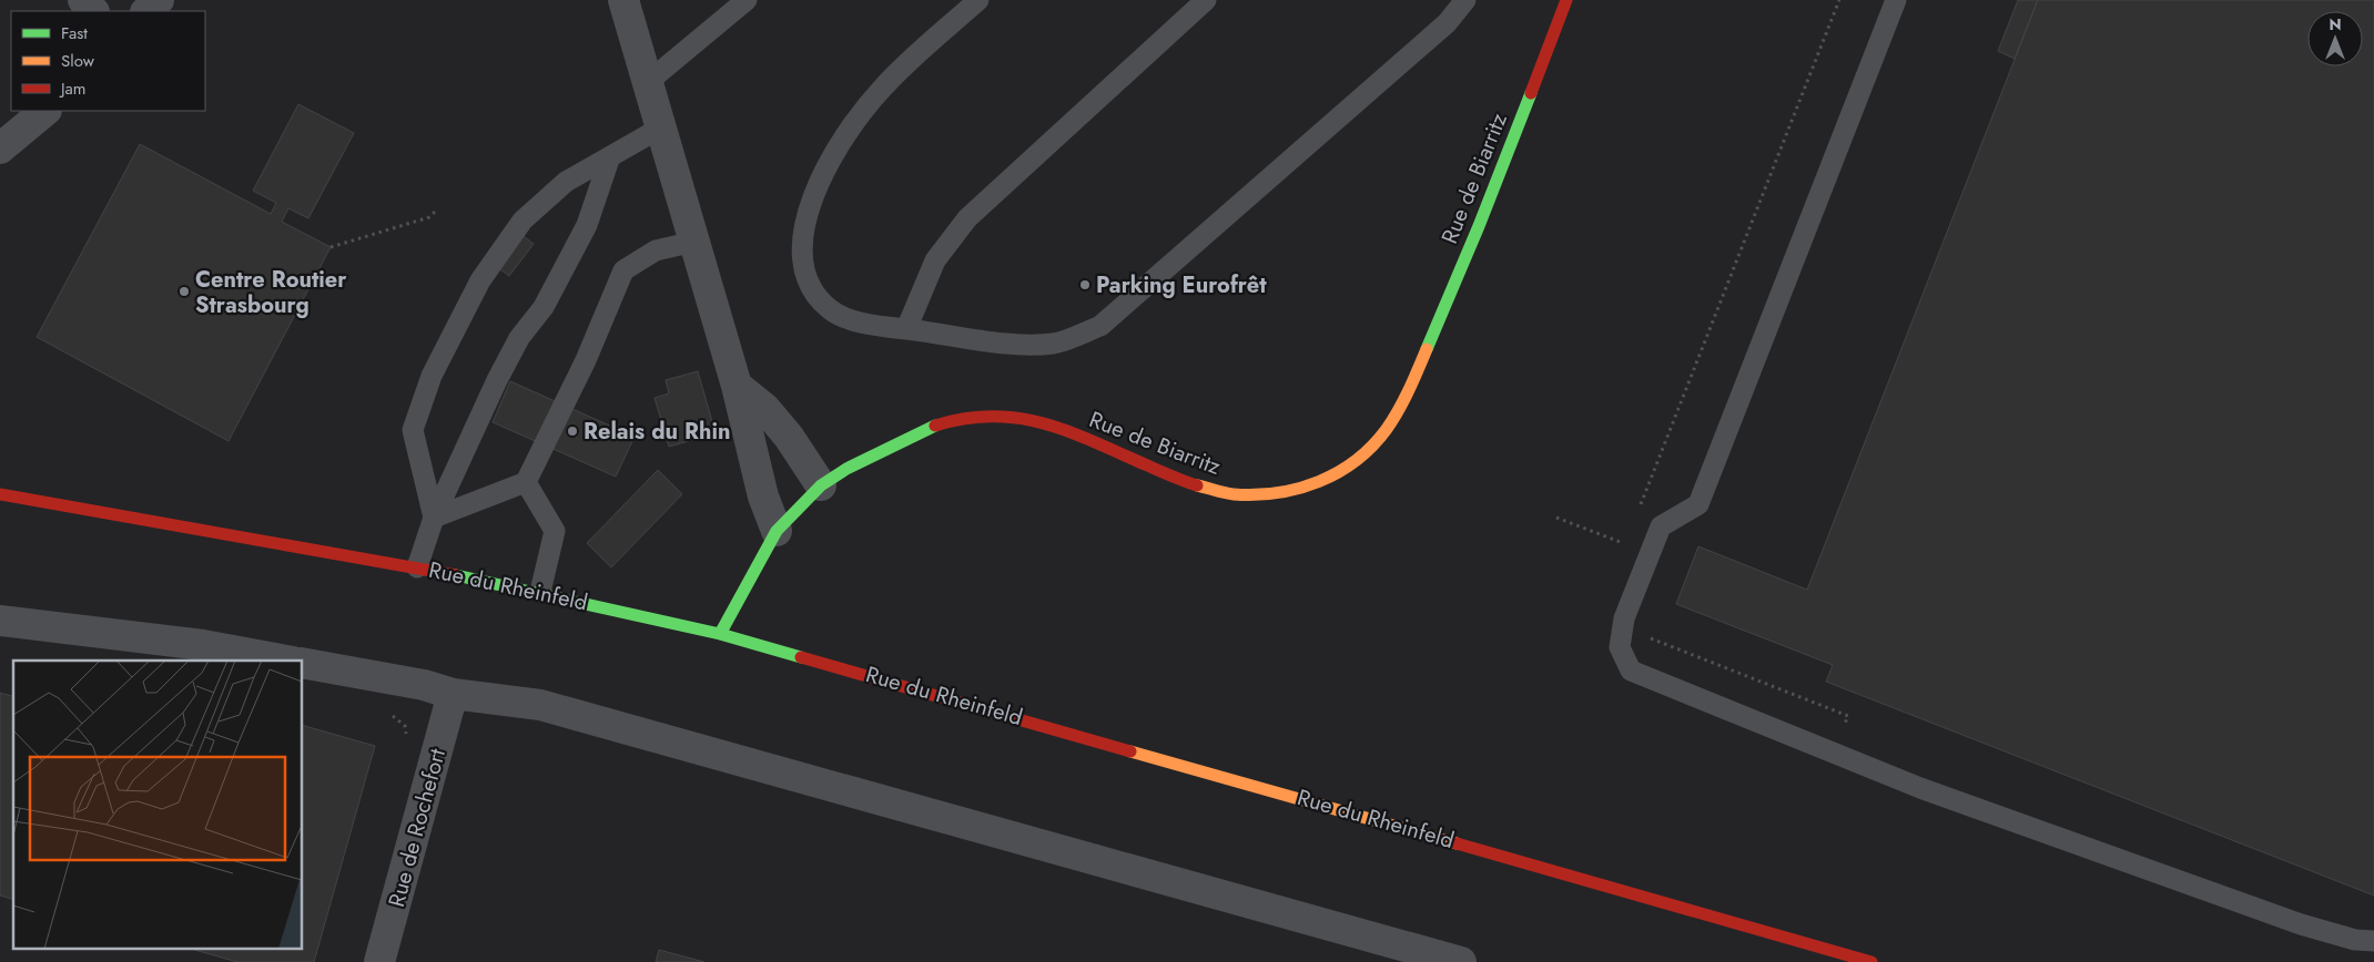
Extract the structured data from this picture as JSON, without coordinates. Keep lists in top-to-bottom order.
{
  "streets": {
    "street": ["Rue de Biarritz", "Rue du Rheinfeld", "Rue de Rochefort"]
  },
  "crossings": [
    ["Rue de Biarritz", "Rue du Rheinfeld"]
  ],
  "places": ["Parking Eurofrêt", "Centre Routier Strasbourg", "Relais du Rhin"],
  "legend": ["Fast", "Slow", "Jam"],
  "north": "top"
}
